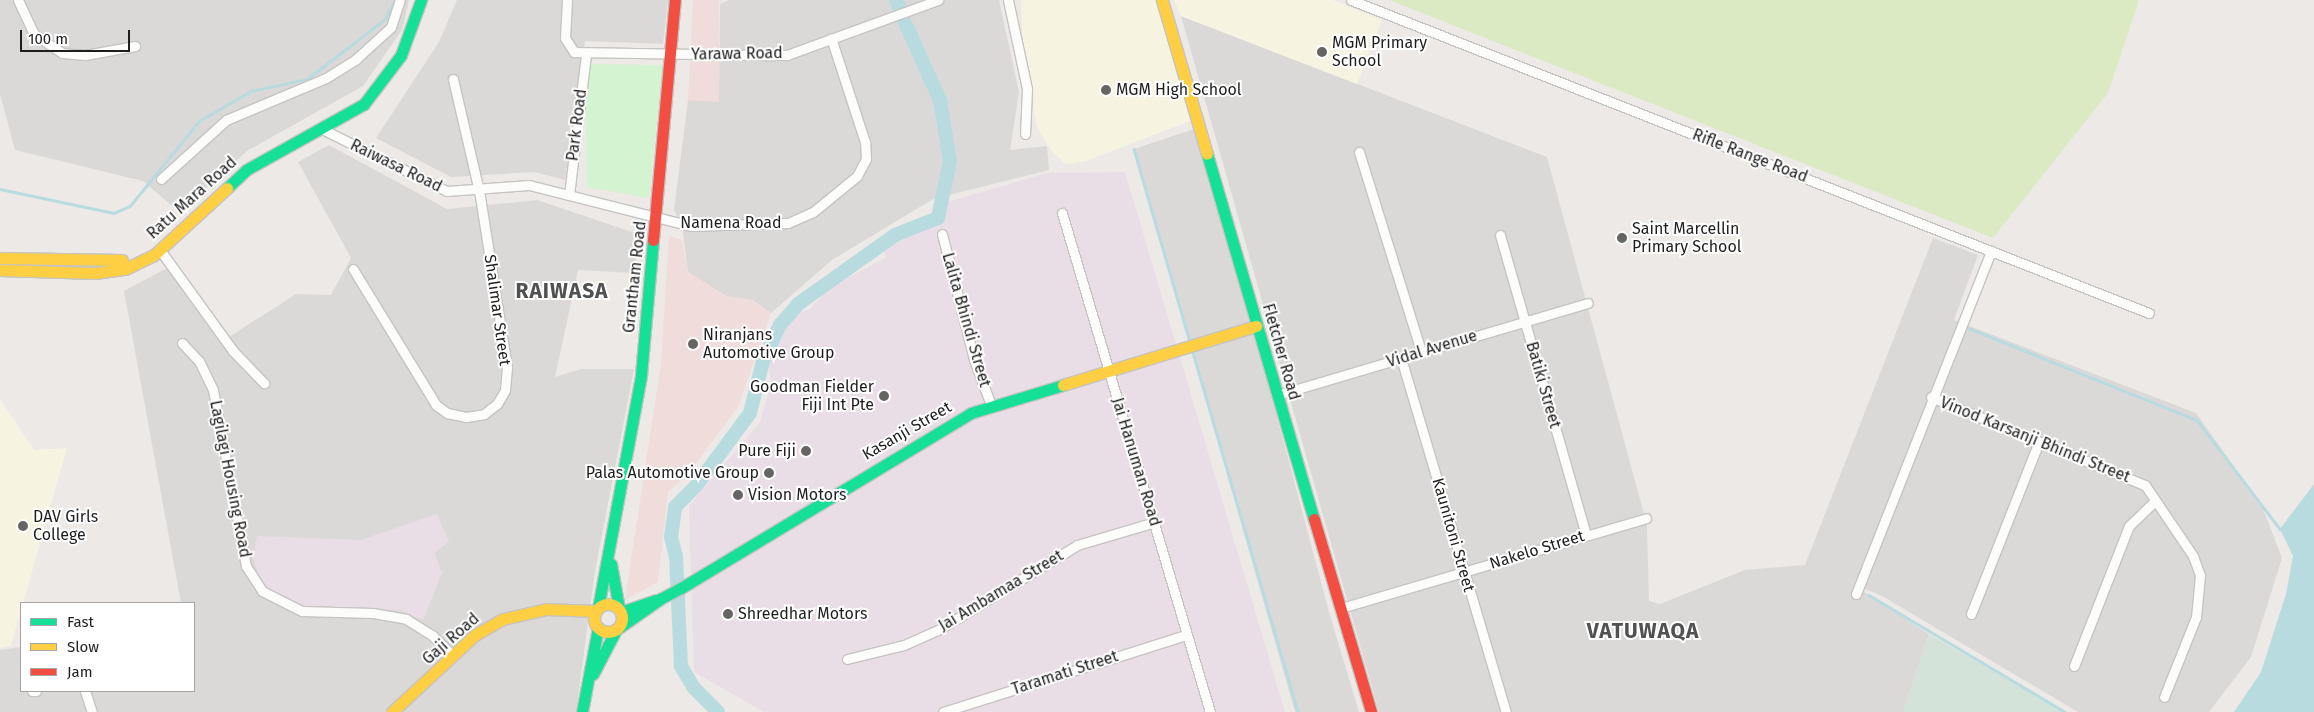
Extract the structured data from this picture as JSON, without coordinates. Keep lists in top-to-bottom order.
{
  "streets": {
    "main road": [
      "Ratu Mara Road",
      "Grantham Road",
      "Fletcher Road",
      "Kasanji Street",
      "Gaji Road"
    ],
    "street": [
      "Yarawa Road",
      "Park Road",
      "Rifle Range Road",
      "Raiwasa Road",
      "Namena Road",
      "Shalimar Street",
      "Lalita Bhindi Street",
      "Vidal Avenue",
      "Batiki Street",
      "Vinod Karsanji Bhindi Street",
      "Jai Hanuman Road",
      "Lagilagi Housing Road",
      "Kaunitoni Street",
      "Nakelo Street",
      "Jai Ambamaa Street",
      "Taramati Street"
    ]
  },
  "crossings": [
    ["Yarawa Road", "Park Road"],
    ["Yarawa Road", "Namena Road"],
    ["Yarawa Road", "Grantham Road"],
    ["Park Road", "Namena Road"],
    ["Raiwasa Road", "Ratu Mara Road"],
    ["Raiwasa Road", "Namena Road"],
    ["Raiwasa Road", "Shalimar Street"],
    ["Namena Road", "Grantham Road"],
    ["Namena Road", "Shalimar Street"],
    ["Grantham Road", "Kasanji Street"],
    ["Grantham Road", "Gaji Road"],
    ["Lalita Bhindi Street", "Kasanji Street"],
    ["Vidal Avenue", "Fletcher Road"],
    ["Vidal Avenue", "Batiki Street"],
    ["Vidal Avenue", "Kaunitoni Street"],
    ["Fletcher Road", "Kasanji Street"],
    ["Fletcher Road", "Nakelo Street"],
    ["Batiki Street", "Nakelo Street"],
    ["Kasanji Street", "Jai Hanuman Road"],
    ["Kasanji Street", "Gaji Road"],
    ["Jai Hanuman Road", "Jai Ambamaa Street"],
    ["Jai Hanuman Road", "Taramati Street"],
    ["Lagilagi Housing Road", "Gaji Road"],
    ["Kaunitoni Street", "Nakelo Street"]
  ],
  "districts": ["RAIWASA", "VATUWAQA"],
  "places": [
    "MGM Primary School",
    "MGM High School",
    "Saint Marcellin Primary School",
    "Niranjans Automotive Group",
    "Goodman Fielder Fiji Int Pte",
    "Pure Fiji",
    "Palas Automotive Group",
    "Vision Motors",
    "DAV Girls College",
    "Shreedhar Motors"
  ],
  "legend": ["Fast", "Slow", "Jam"],
  "scale_bar": "100 m"
}
